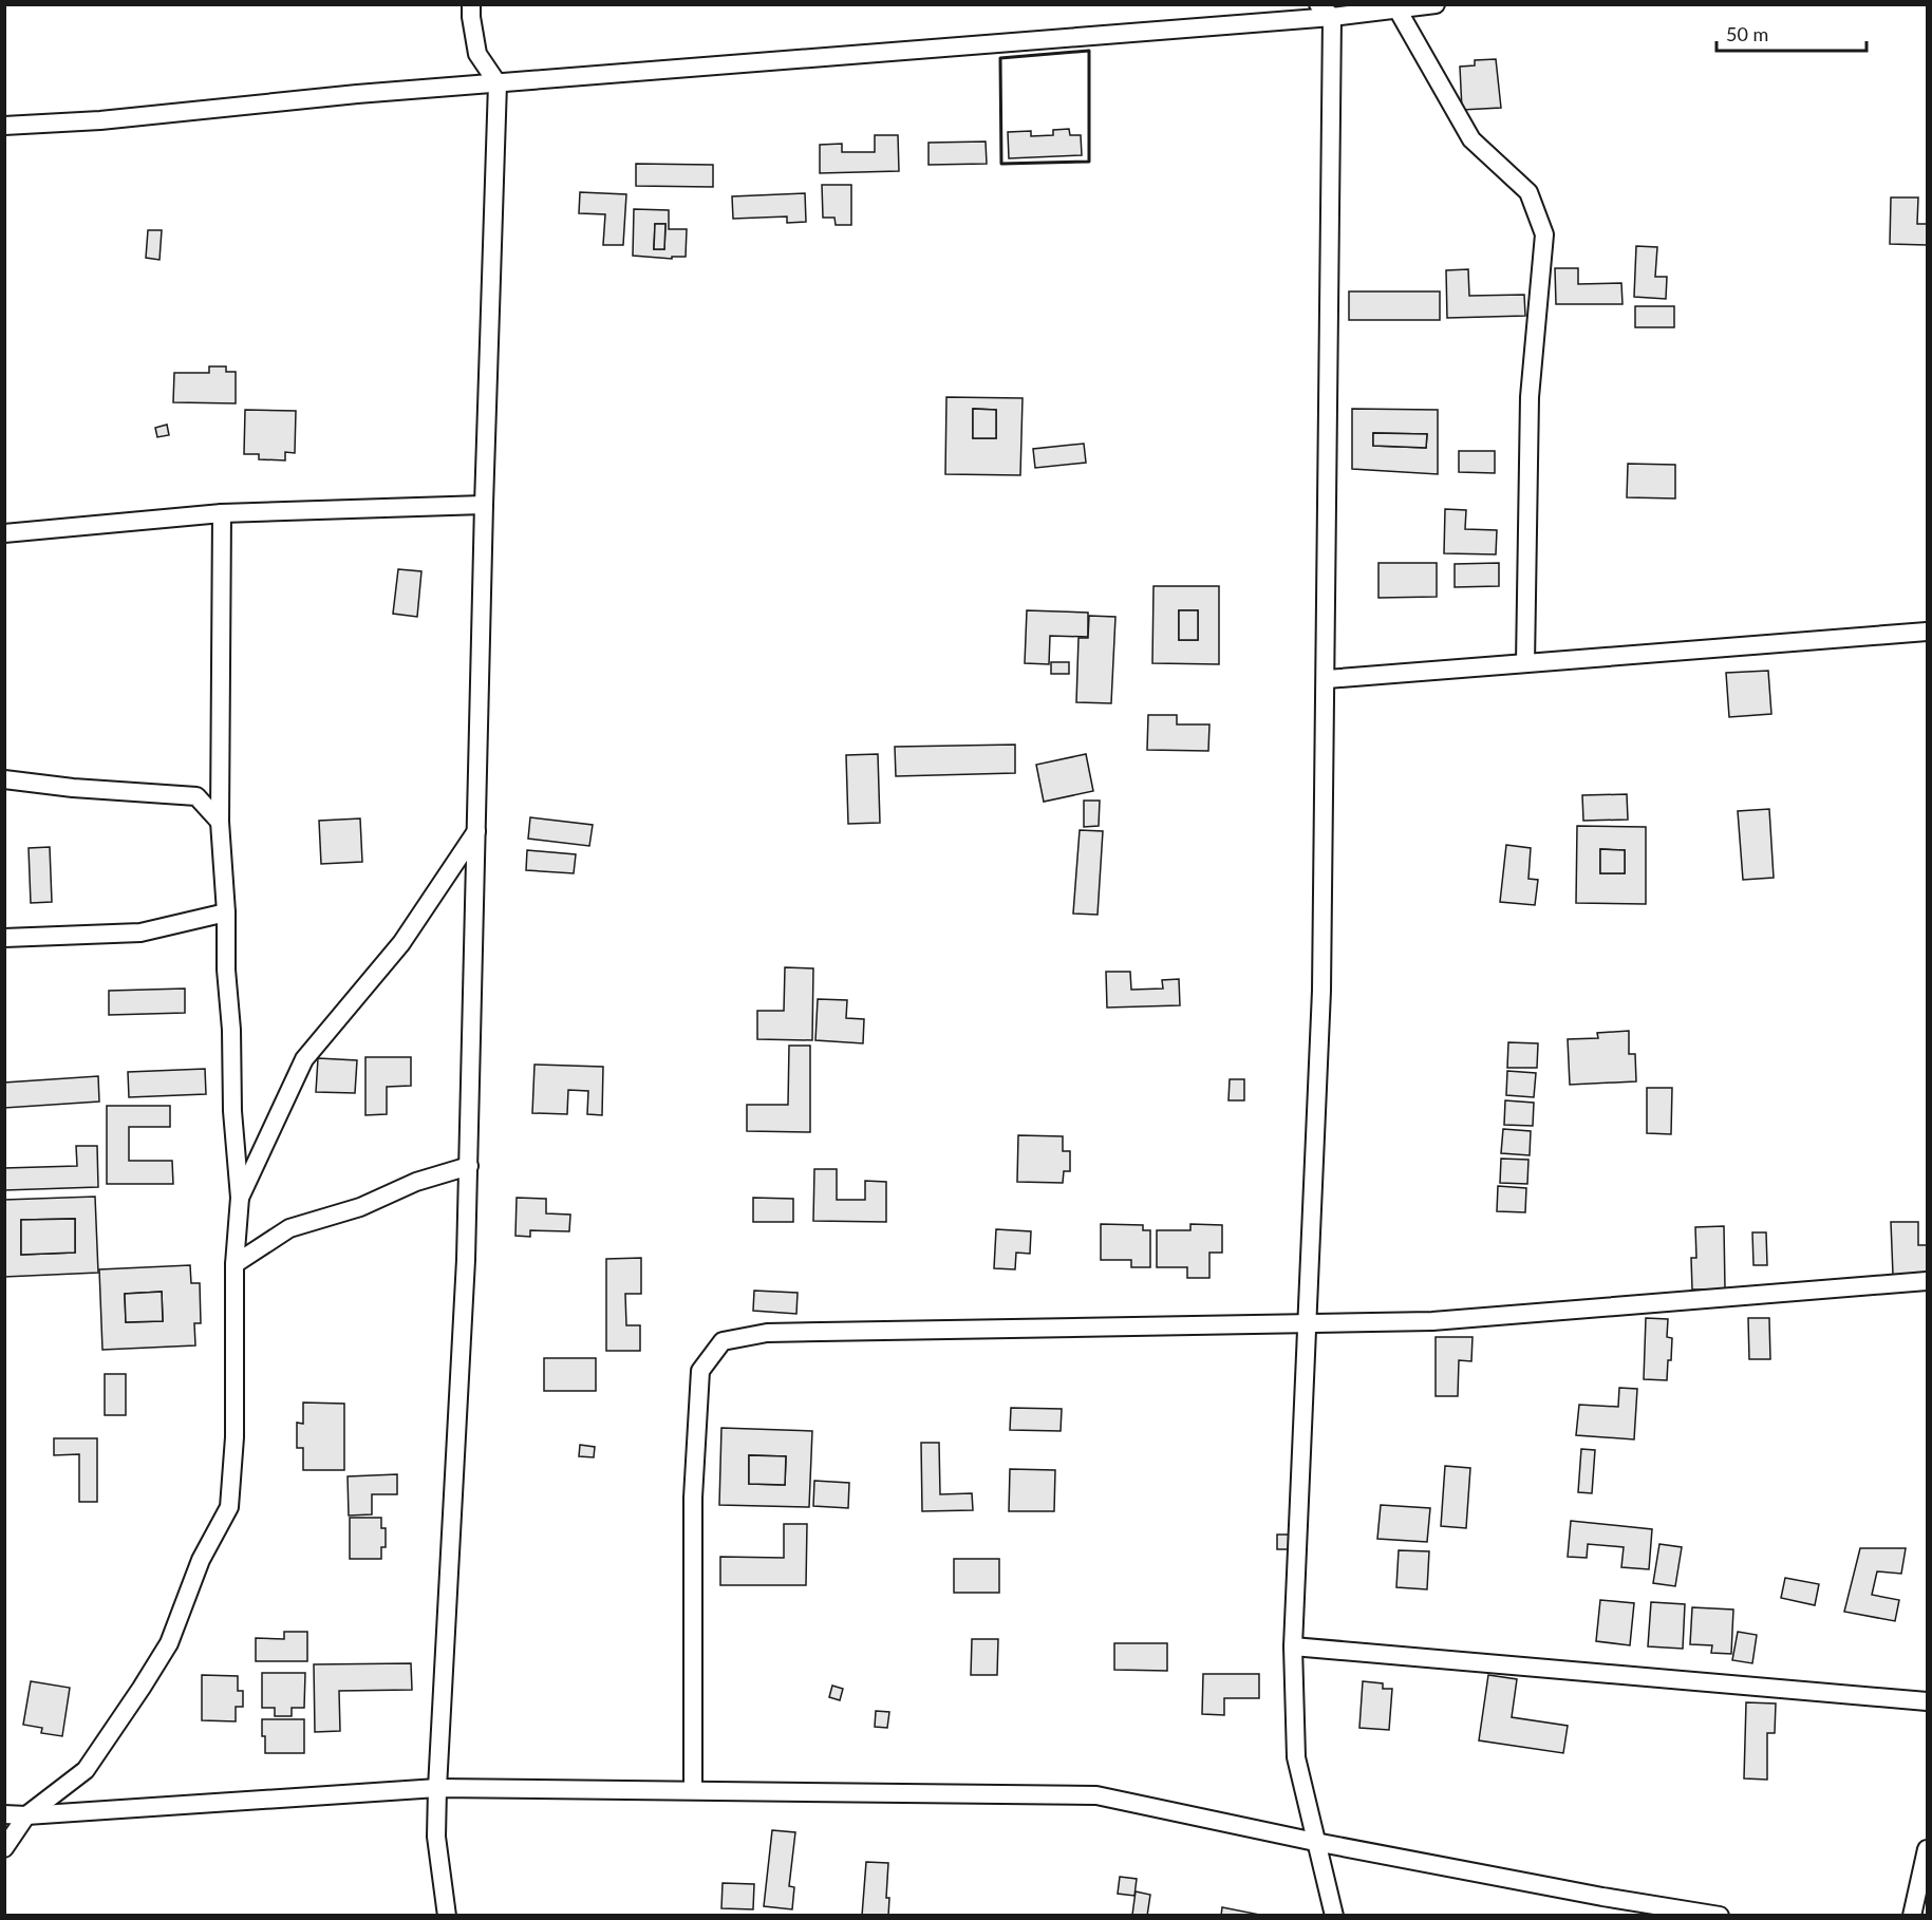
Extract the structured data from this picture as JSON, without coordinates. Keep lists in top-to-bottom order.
{
  "scale_bar": "50 m"
}
